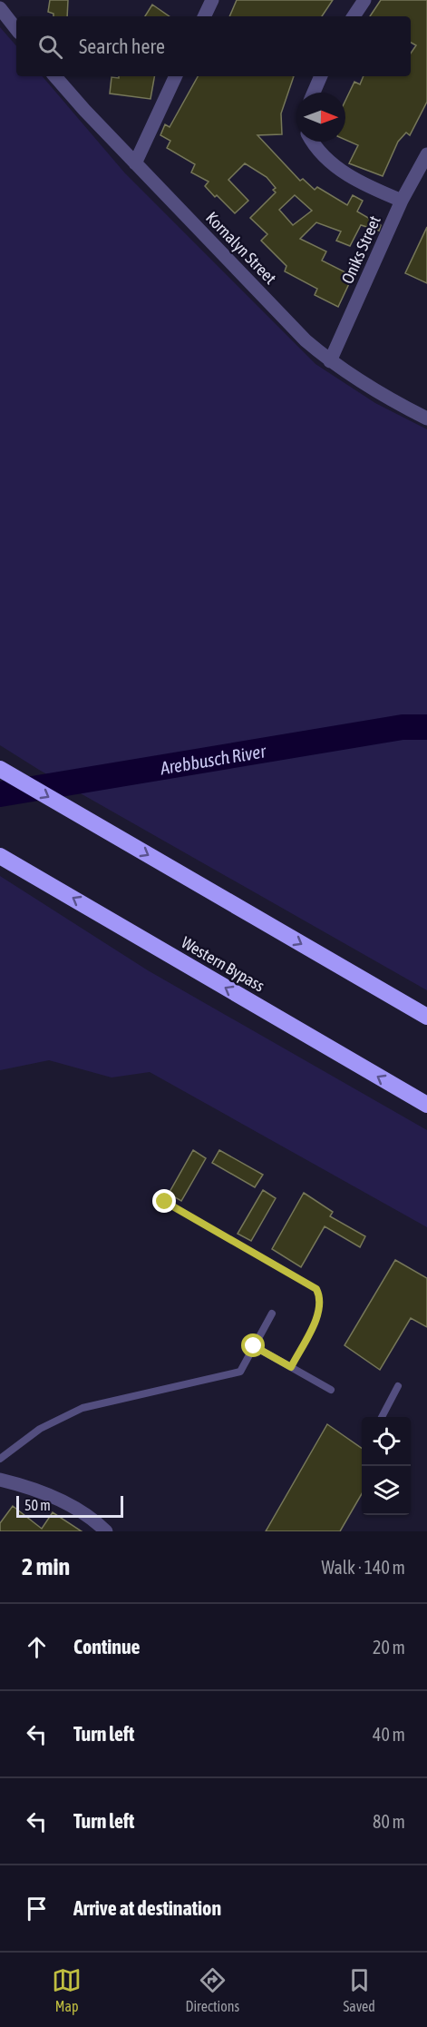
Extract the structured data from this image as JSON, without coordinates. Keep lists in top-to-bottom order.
{
  "streets": {
    "highway": ["Western Bypass"],
    "street": ["Kornalyn Street", "Oniks Street"]
  },
  "crossings": [
    ["Kornalyn Street", "Oniks Street"]
  ],
  "water": ["Arebbusch River"],
  "scale_bar": "50 m",
  "north": "right",
  "page": {
    "search": "Search here",
    "scale": "50 m",
    "heading": ["2 min", "Walk · 140 m"],
    "list": [
      ["Continue", "20 m"],
      ["Turn left", "40 m"],
      ["Turn left", "80 m"],
      "Arrive at destination"
    ],
    "nav": ["Map", "Directions", "Saved"]
  }
}
